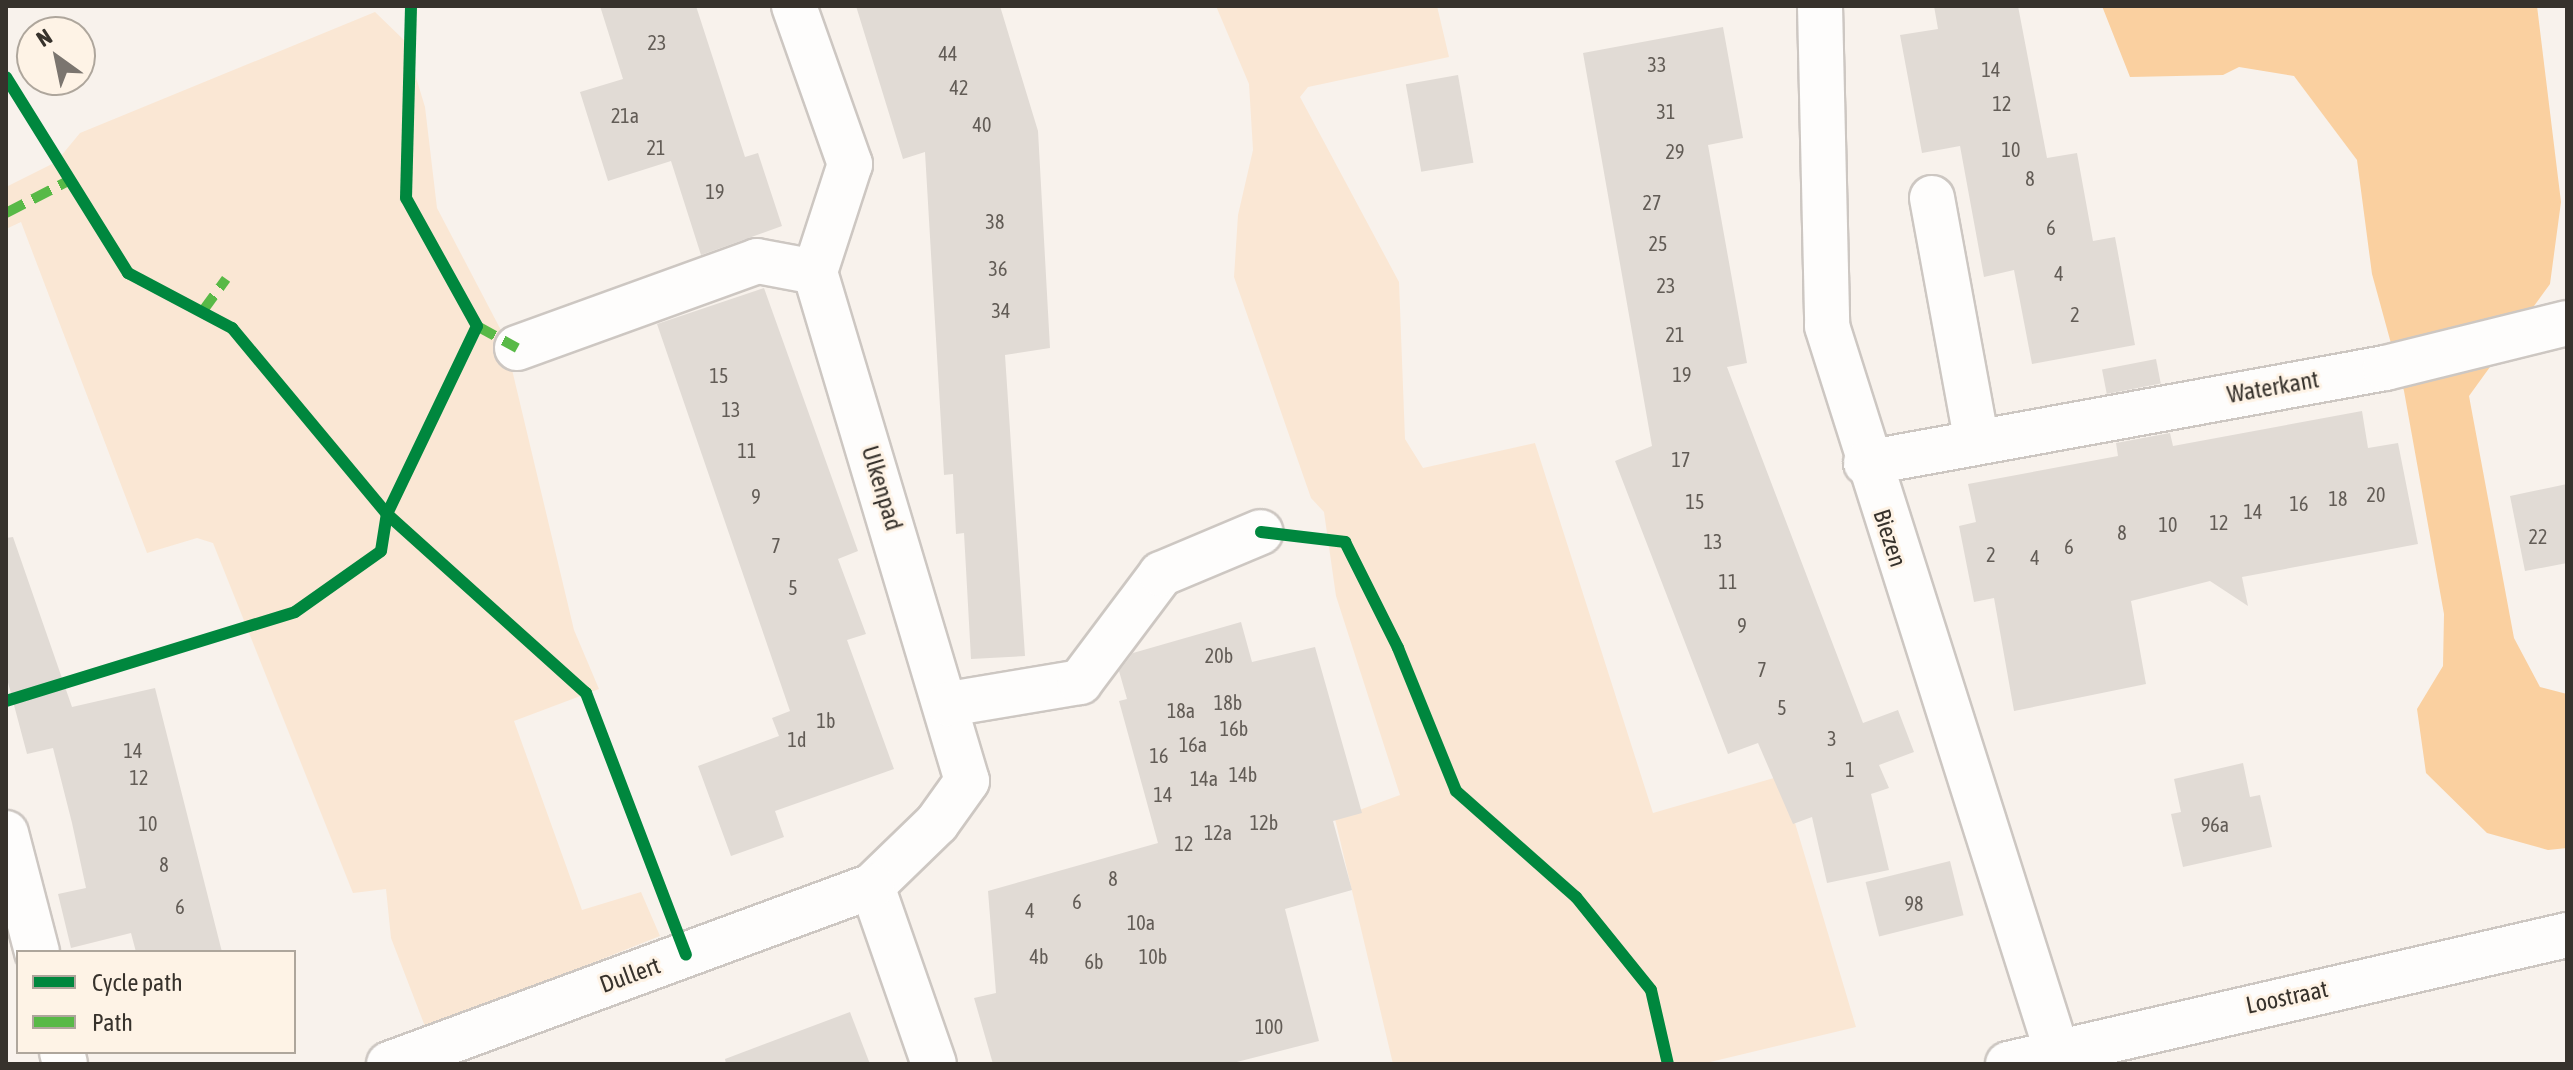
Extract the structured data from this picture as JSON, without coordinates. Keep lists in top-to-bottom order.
{
  "streets": {
    "street": [
      "Waterkant",
      "Ulkenpad",
      "Biezen",
      "Dullert",
      "Loostraat"
    ]
  },
  "crossings": [
    ["Waterkant", "Biezen"],
    ["Ulkenpad", "Dullert"],
    ["Biezen", "Loostraat"]
  ],
  "house_numbers": [
    "23",
    "44",
    "33",
    "14",
    "42",
    "12",
    "31",
    "21a",
    "40",
    "21",
    "10",
    "29",
    "8",
    "19",
    "27",
    "38",
    "6",
    "25",
    "36",
    "4",
    "23",
    "34",
    "2",
    "21",
    "19",
    "15",
    "13",
    "11",
    "17",
    "20",
    "9",
    "18",
    "15",
    "16",
    "14",
    "12",
    "10",
    "8",
    "22",
    "13",
    "7",
    "6",
    "2",
    "4",
    "11",
    "5",
    "9",
    "20b",
    "7",
    "18b",
    "5",
    "18a",
    "1b",
    "16b",
    "3",
    "1d",
    "16a",
    "14",
    "16",
    "1",
    "14b",
    "12",
    "14a",
    "14",
    "12b",
    "10",
    "96a",
    "12a",
    "12",
    "8",
    "8",
    "6",
    "98",
    "6",
    "4",
    "10a",
    "4b",
    "10b",
    "6b",
    "100"
  ],
  "legend": ["Cycle path", "Path"],
  "north": "top left"
}
